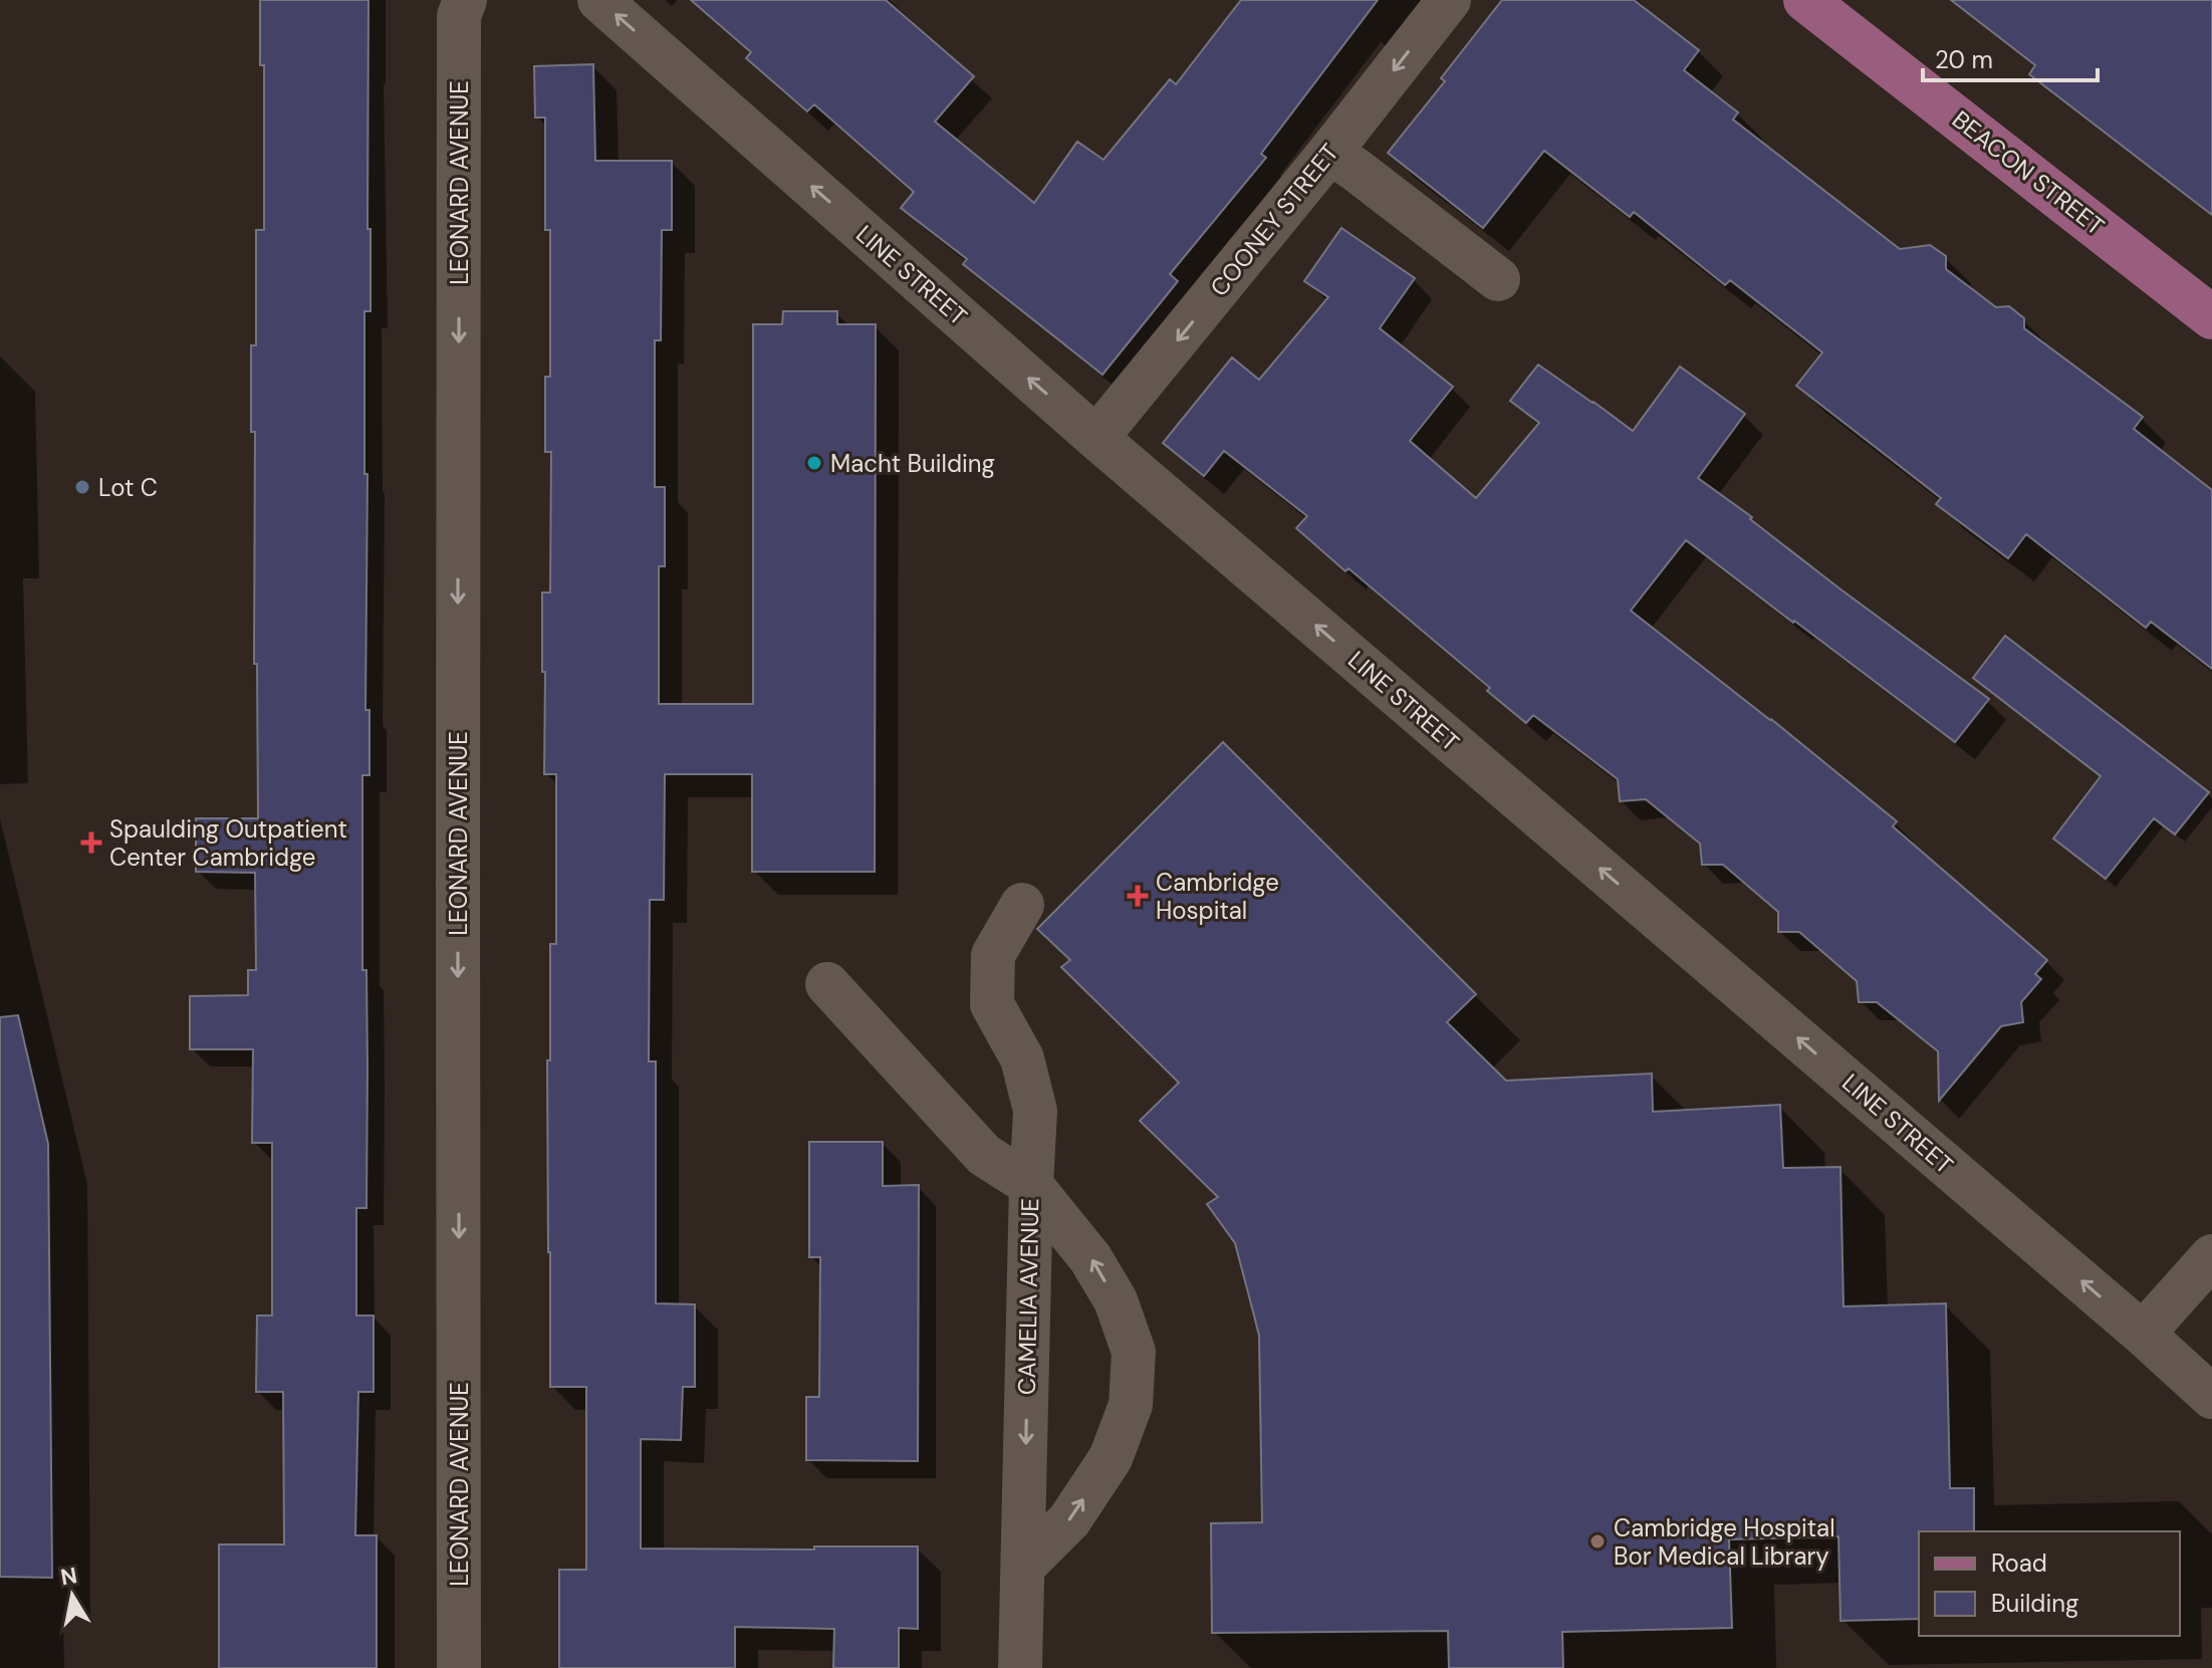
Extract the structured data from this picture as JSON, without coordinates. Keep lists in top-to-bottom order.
{
  "streets": {
    "main road": ["BEACON STREET"],
    "street": [
      "LEONARD AVENUE",
      "COONEY STREET",
      "LINE STREET",
      "CAMELIA AVENUE"
    ]
  },
  "crossings": [
    ["COONEY STREET", "LINE STREET"]
  ],
  "one_way": ["LEONARD AVENUE", "COONEY STREET", "LINE STREET"],
  "places": {
    "other": ["Macht Building", "Lot C", "Cambridge Hospital Bor Medical Library"],
    "health": ["Spaulding Outpatient Center Cambridge", "Cambridge Hospital"]
  },
  "legend": ["Road", "Building"],
  "scale_bar": "20 m",
  "north": "top"
}
